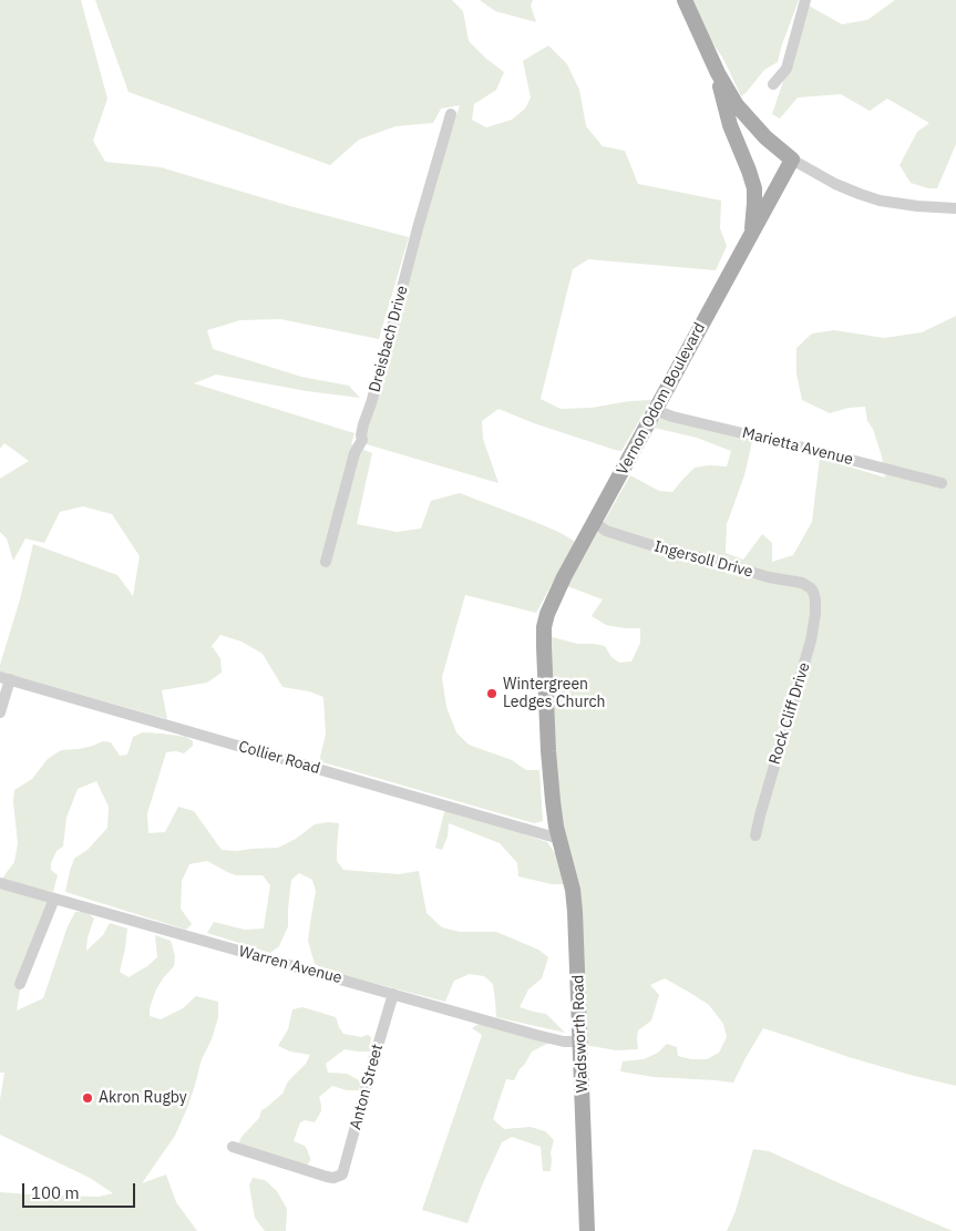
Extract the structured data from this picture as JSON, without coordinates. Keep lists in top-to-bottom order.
{
  "streets": {
    "main road": ["Vernon Odom Boulevard", "Wadsworth Road"],
    "street": [
      "Dreisbach Drive",
      "Marietta Avenue",
      "Ingersoll Drive",
      "Rock Cliff Drive",
      "Collier Road",
      "Warren Avenue",
      "Anton Street"
    ]
  },
  "crossings": [
    ["Vernon Odom Boulevard", "Marietta Avenue"],
    ["Vernon Odom Boulevard", "Ingersoll Drive"],
    ["Vernon Odom Boulevard", "Collier Road"],
    ["Vernon Odom Boulevard", "Wadsworth Road"],
    ["Ingersoll Drive", "Rock Cliff Drive"],
    ["Collier Road", "Wadsworth Road"],
    ["Warren Avenue", "Wadsworth Road"],
    ["Warren Avenue", "Anton Street"]
  ],
  "places": ["Wintergreen Ledges Church", "Akron Rugby"],
  "scale_bar": "100 m"
}
